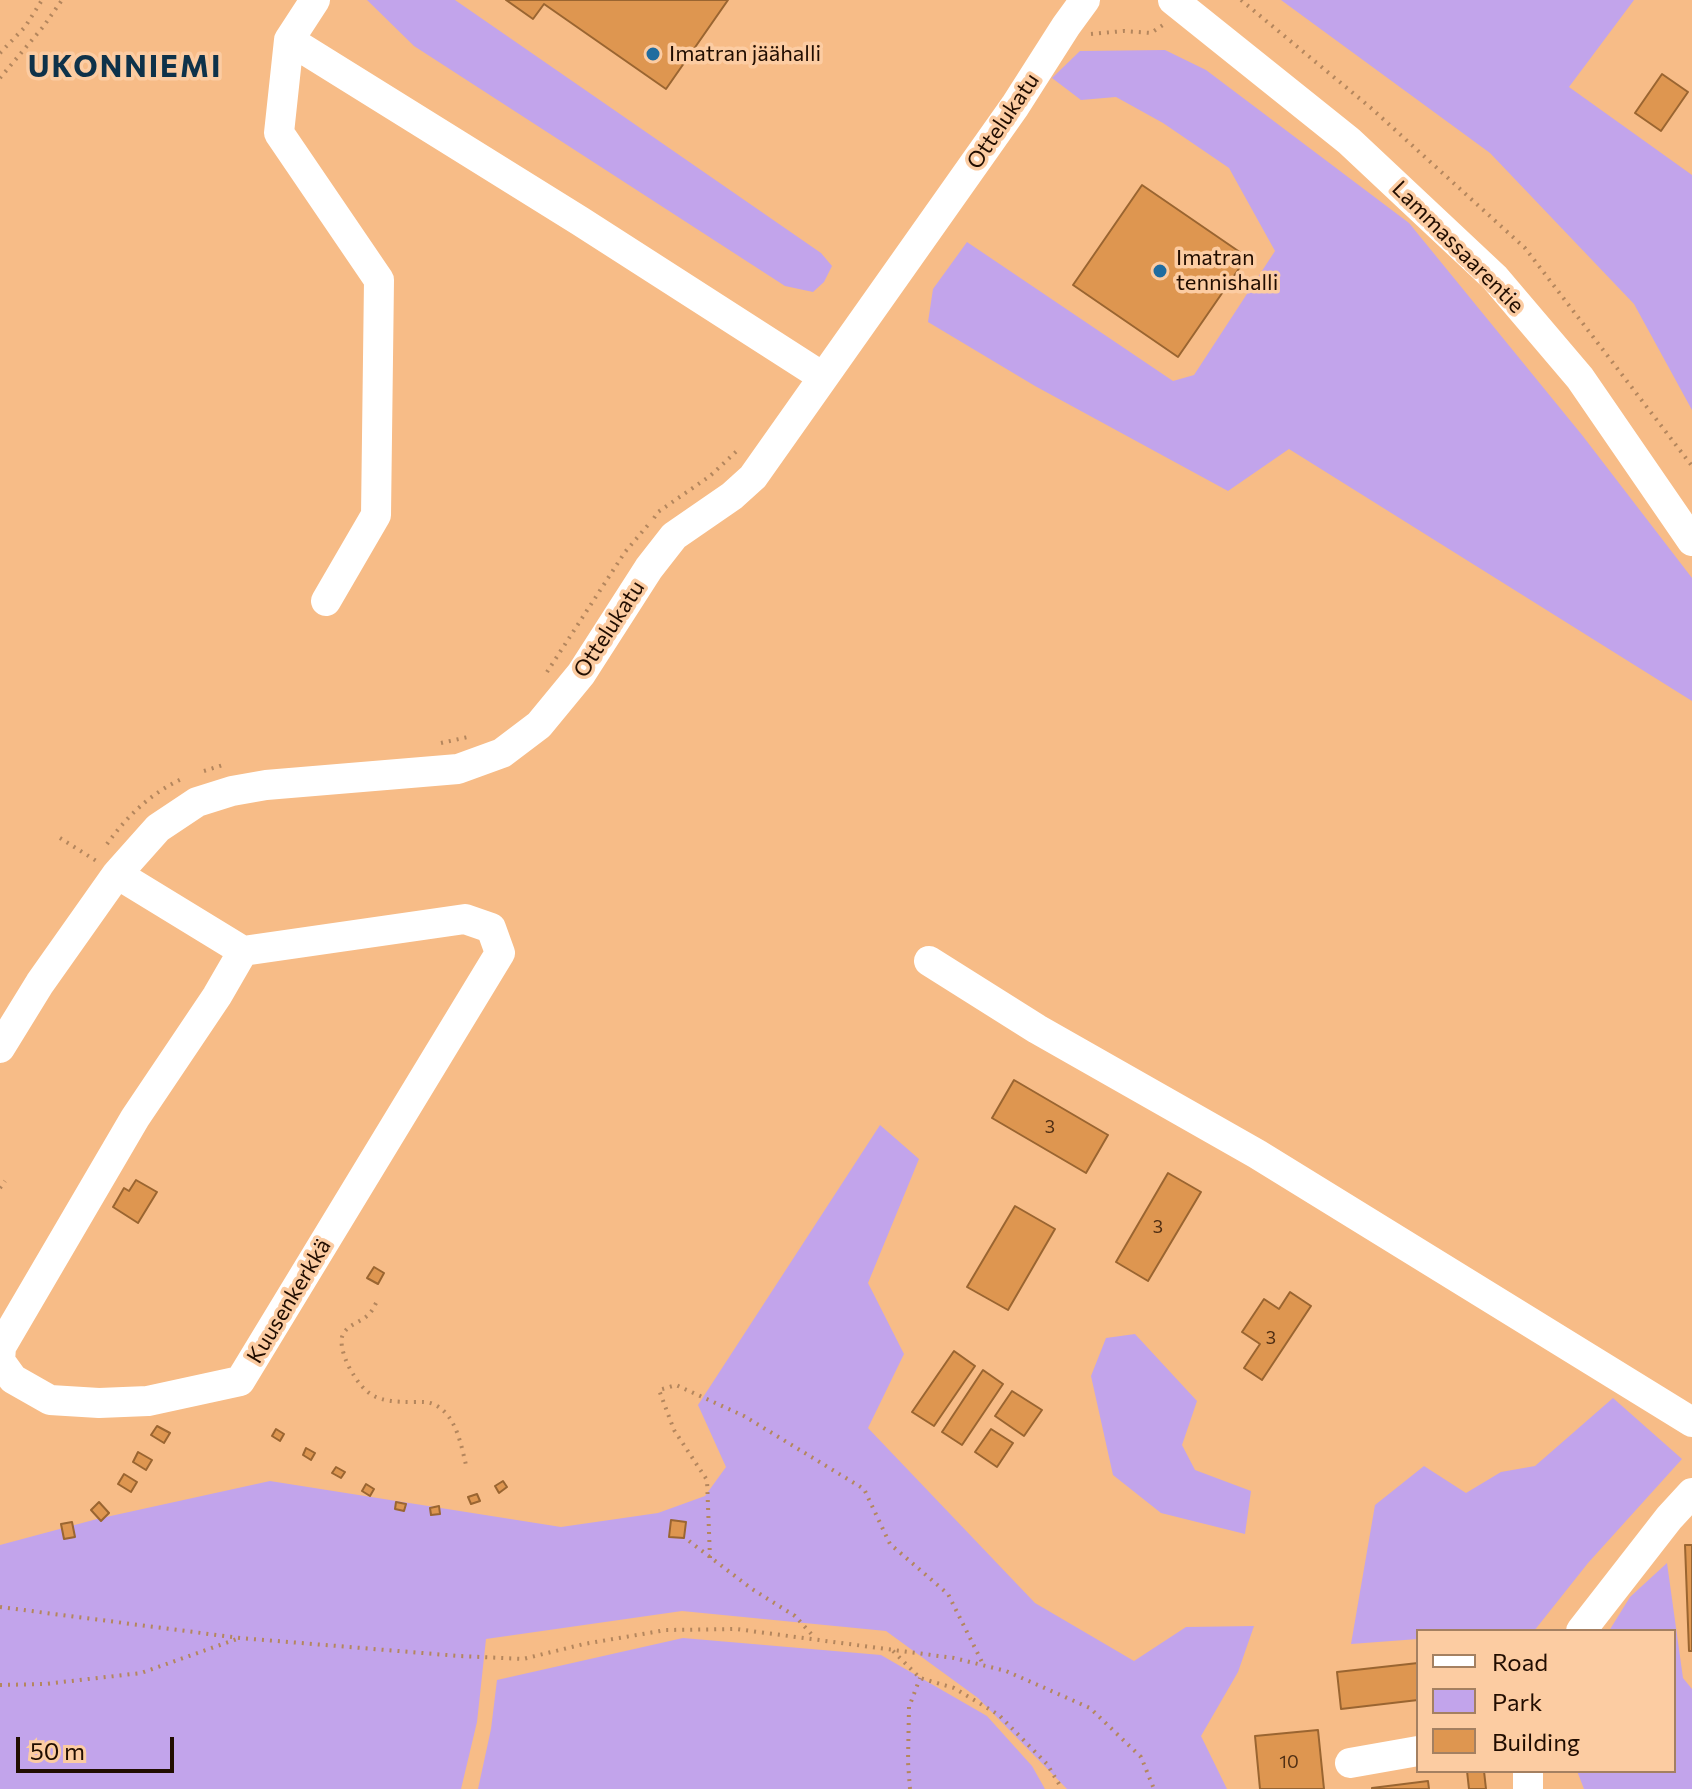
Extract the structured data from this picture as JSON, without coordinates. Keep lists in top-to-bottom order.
{
  "streets": {
    "street": ["Ottelukatu", "Lammassaarentie", "Kuusenkerkkä"]
  },
  "districts": ["UKONNIEMI"],
  "places": ["Imatran jäähalli", "Imatran tennishalli"],
  "house_numbers": [
    "3",
    "3",
    "3",
    "10"
  ],
  "legend": ["Road", "Park", "Building"],
  "scale_bar": "50 m"
}
